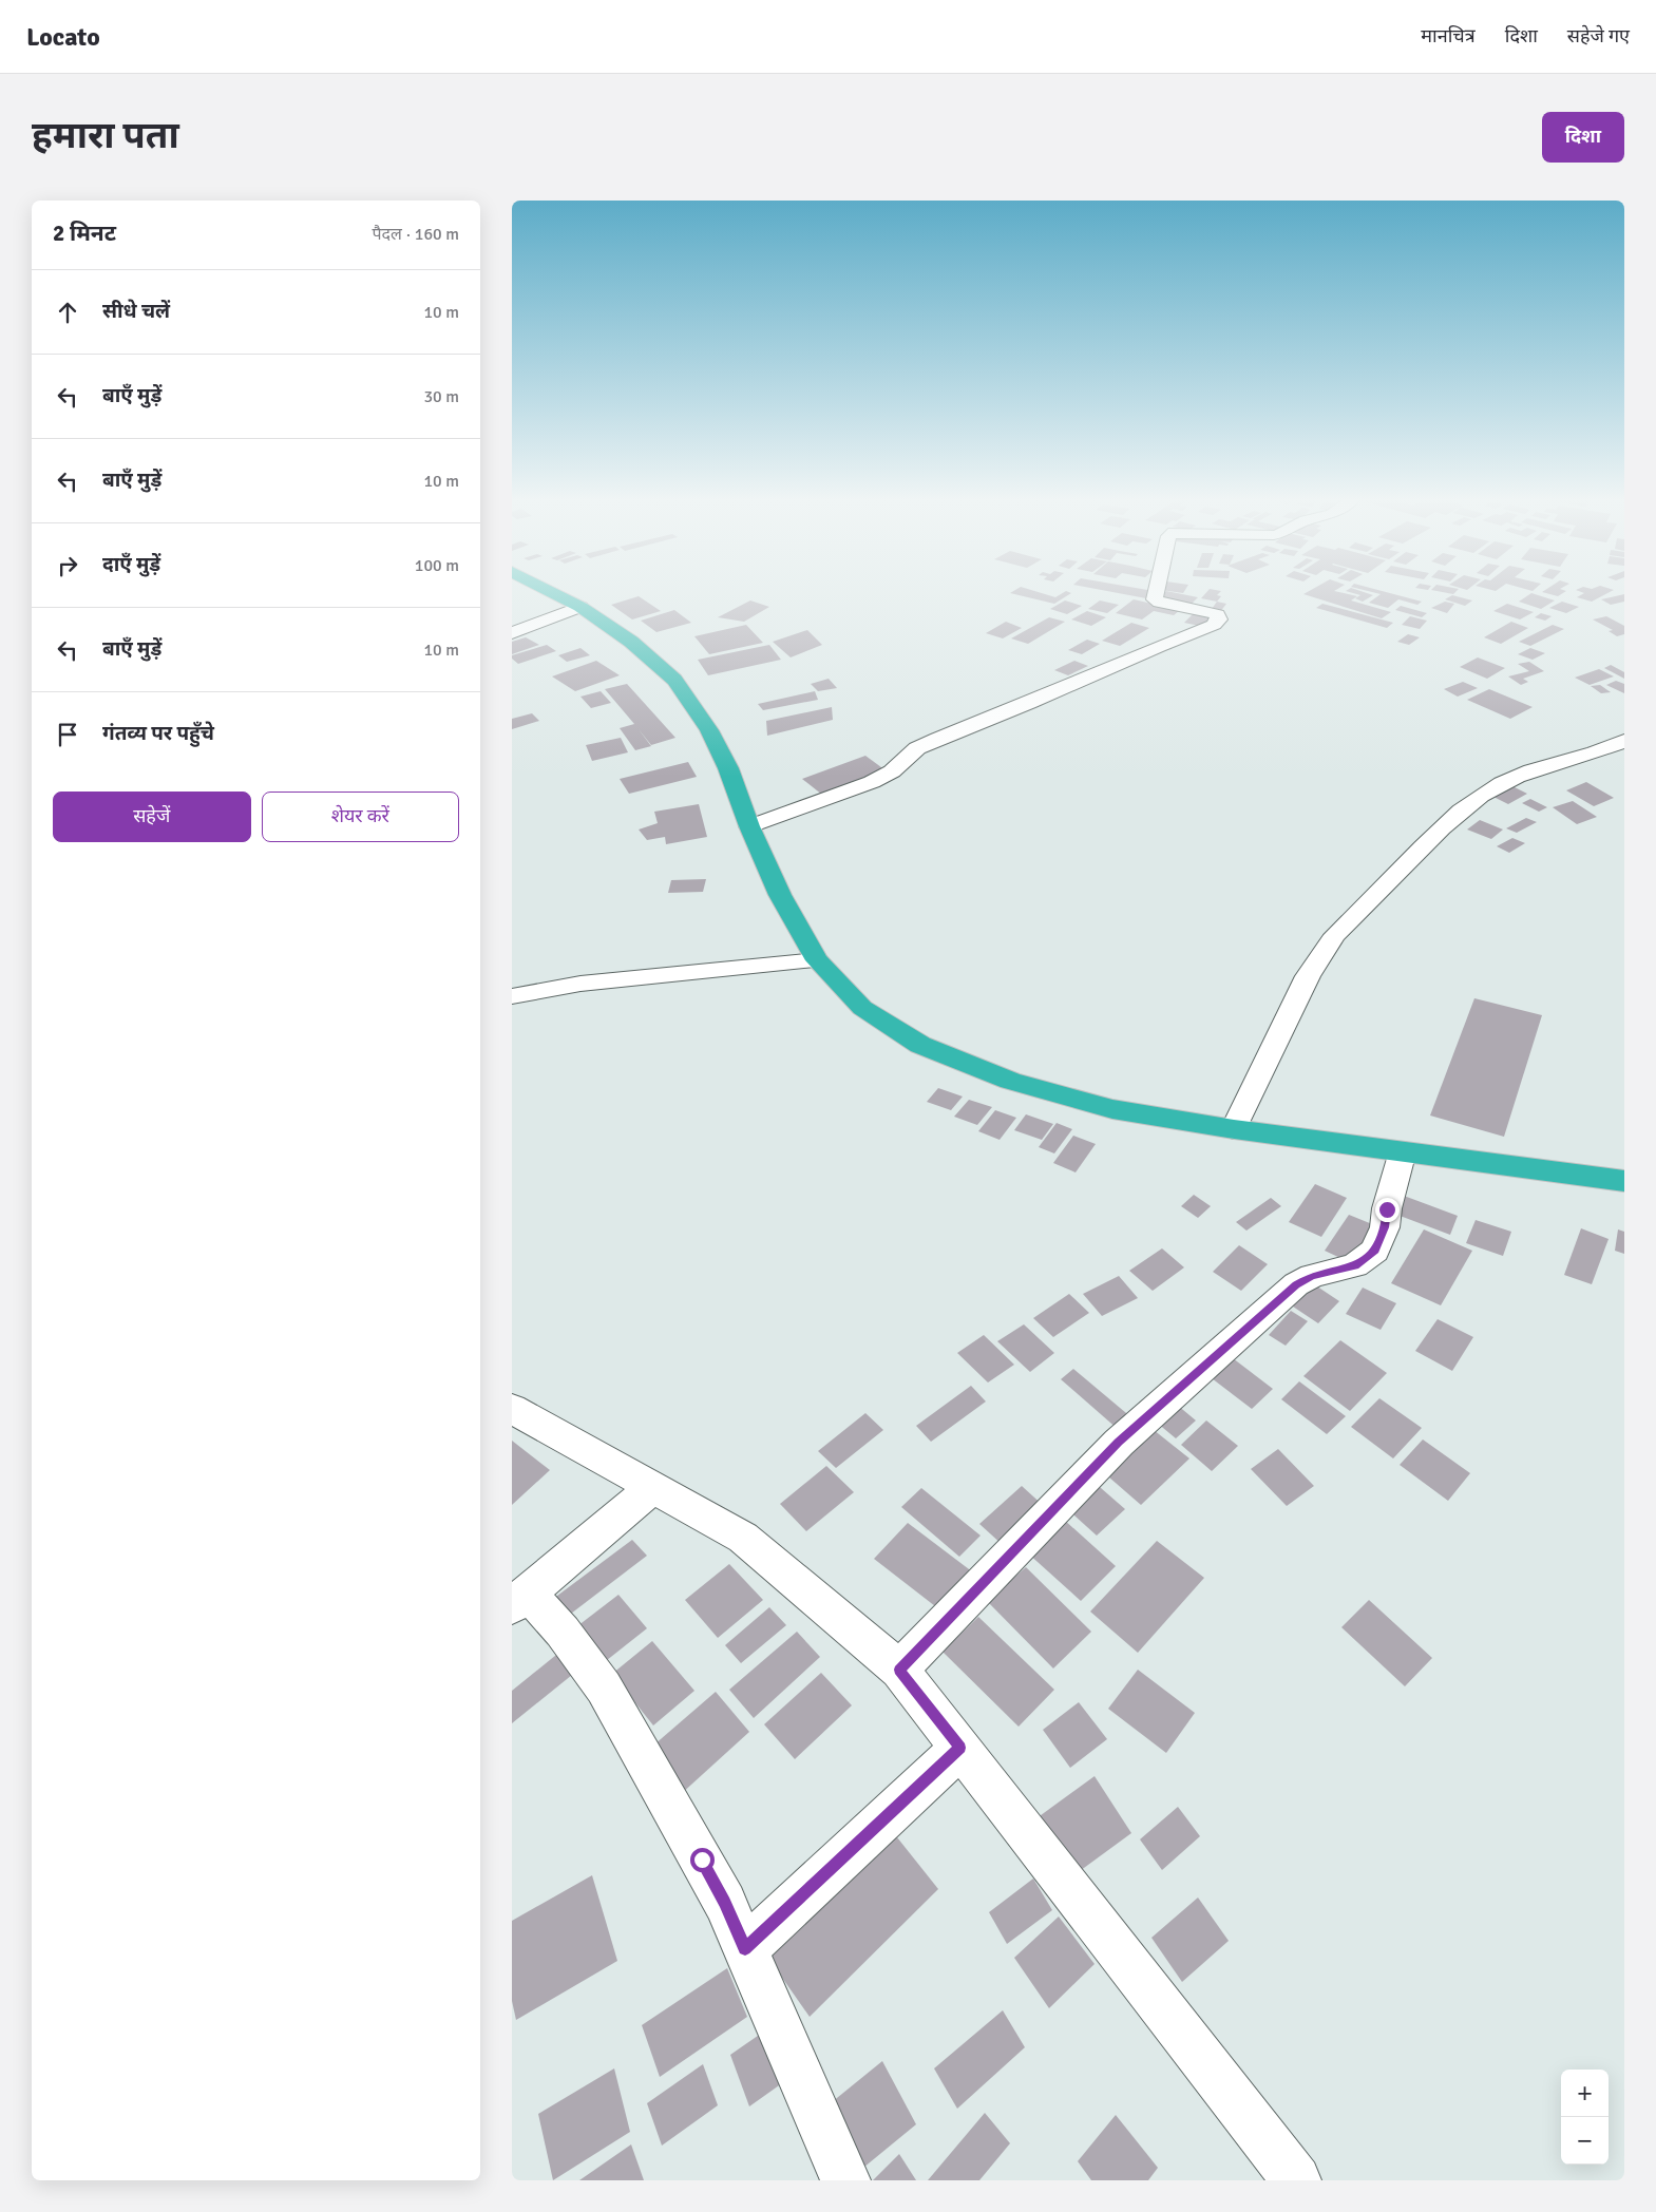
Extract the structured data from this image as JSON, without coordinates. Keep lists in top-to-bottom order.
{
  "page": {
    "header": "Locato",
    "nav": ["मानचित्र", "दिशा", "सहेजे गए"],
    "buttons": [
      "दिशा",
      ["सहेजें", "शेयर करें"]
    ],
    "title": "हमारा पता",
    "heading": ["2 मिनट", "पैदल · 160 m"],
    "list": [
      ["सीधे चलें", "10 m"],
      ["बाएँ मुड़ें", "30 m"],
      ["बाएँ मुड़ें", "10 m"],
      ["दाएँ मुड़ें", "100 m"],
      ["बाएँ मुड़ें", "10 m"],
      "गंतव्य पर पहुँचे"
    ],
    "map_buttons": ["+", "−"]
  }
}
